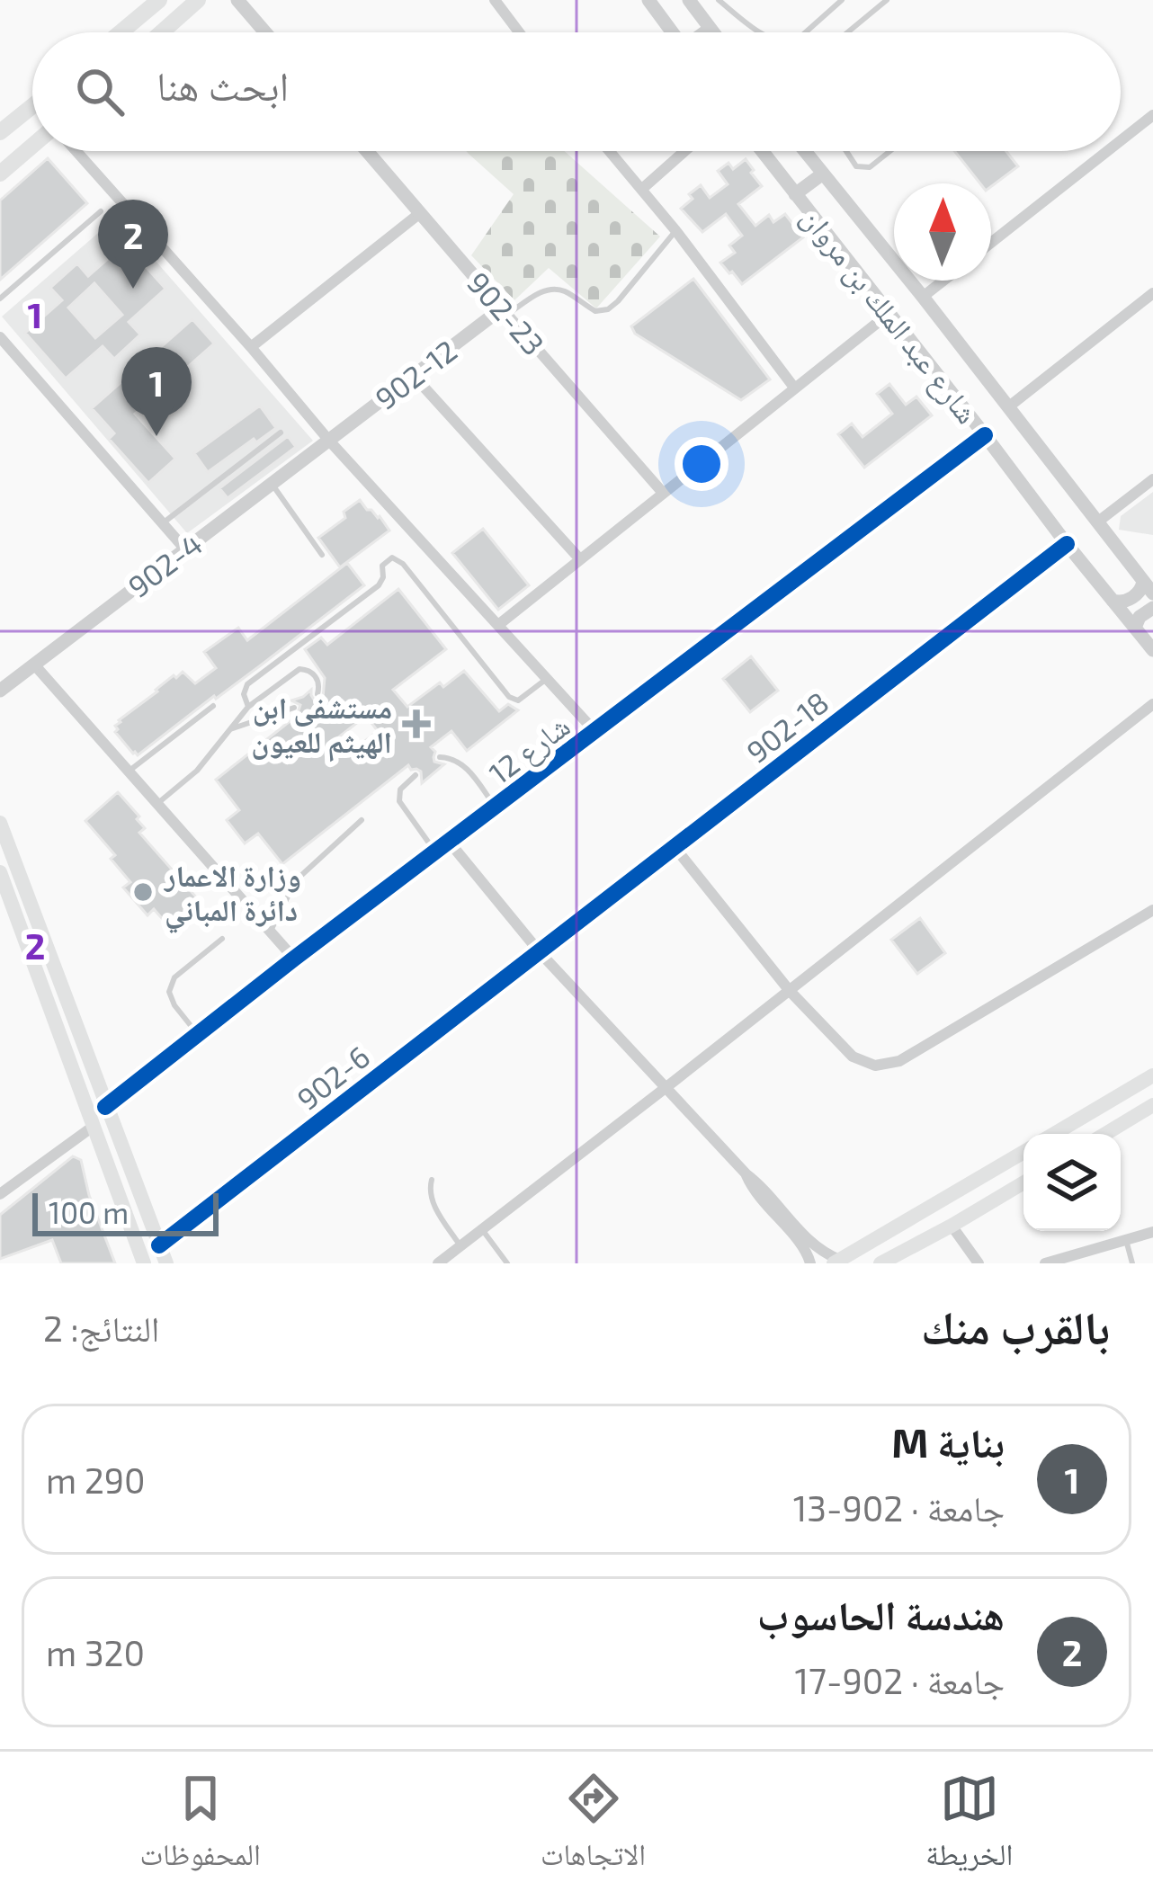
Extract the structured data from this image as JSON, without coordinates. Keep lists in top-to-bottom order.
{
  "streets": {
    "street": [
      "902-23",
      "شارع عبد الملك بن مروان",
      "902-12",
      "902-4",
      "902-18",
      "شارع 12",
      "902-6"
    ]
  },
  "crossings": [
    ["902-23", "902-12"],
    ["شارع عبد الملك بن مروان", "902-18"],
    ["شارع عبد الملك بن مروان", "شارع 12"],
    ["902-12", "902-4"],
    ["902-18", "902-6"]
  ],
  "places": {
    "health": ["مستشفى ابن الهيثم للعيون"],
    "other": ["وزارة الاعمار دائرة المباني"]
  },
  "scale_bar": "100 m",
  "north": "top",
  "page": {
    "search": "ابحث هنا",
    "pins": ["2", "1"],
    "scale": "100 m",
    "heading": ["بالقرب منك", "النتائج: 2"],
    "list": [
      {
        "mark": "1",
        "name": "بناية M",
        "note": "جامعة · 902-13",
        "value": "290 m"
      },
      {
        "mark": "2",
        "name": "هندسة الحاسوب",
        "note": "جامعة · 902-17",
        "value": "320 m"
      }
    ],
    "nav": ["الخريطة", "الاتجاهات", "المحفوظات"]
  },
  "grid": {
    "rows": ["1", "2"]
  }
}
